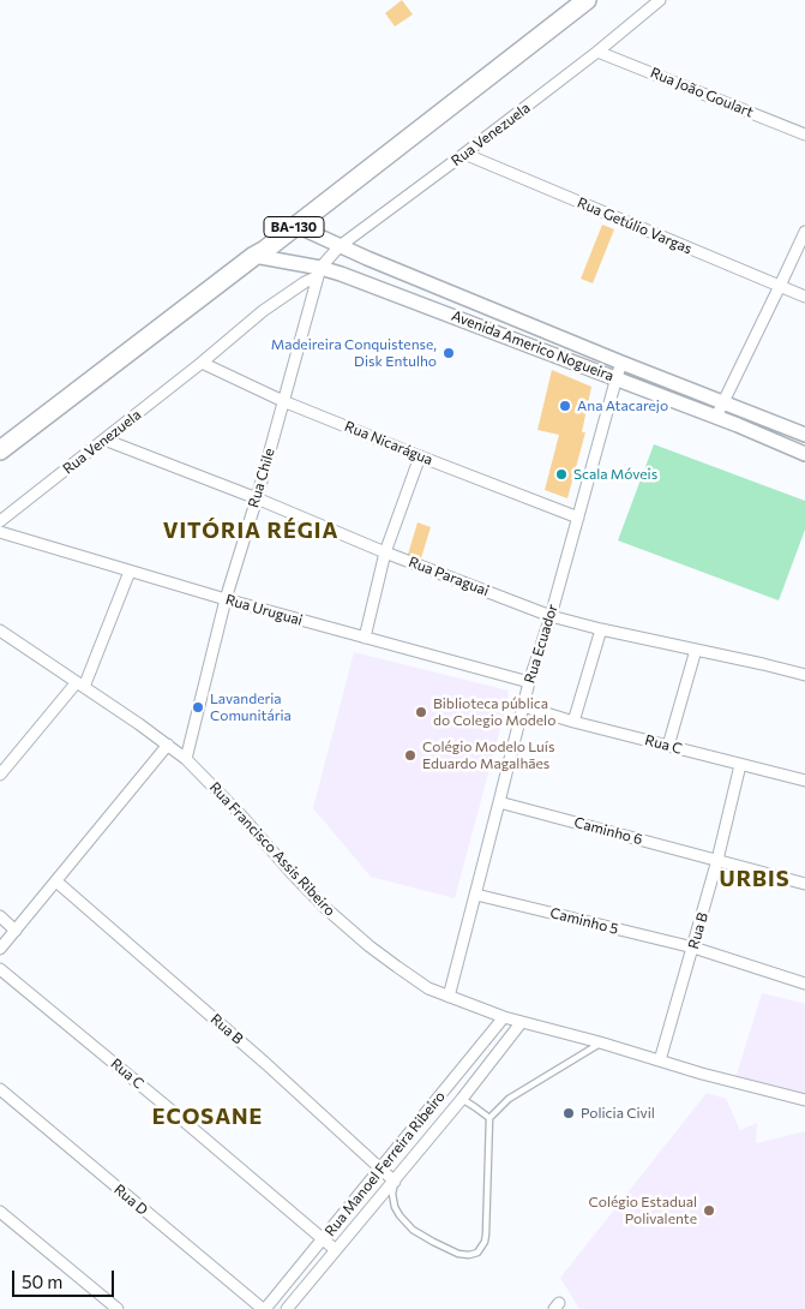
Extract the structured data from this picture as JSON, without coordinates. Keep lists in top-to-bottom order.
{
  "streets": {
    "highway": ["BA-130"],
    "street": [
      "Rua João Goulart",
      "Rua Venezuela",
      "Rua Getúlio Vargas",
      "Avenida Americo Nogueira",
      "Rua Nicarágua",
      "Rua Chile",
      "Rua Paraguai",
      "Rua Uruguai",
      "Rua Ecuador",
      "Rua C",
      "Caminho 6",
      "Rua Francisco Assis Ribeiro",
      "Caminho 5",
      "Rua B",
      "Rua Manoel Ferreira Ribeiro",
      "Rua D"
    ]
  },
  "crossings": [
    ["Rua João Goulart", "Rua Venezuela"],
    ["Rua Venezuela", "Rua Getúlio Vargas"],
    ["Rua Venezuela", "Avenida Americo Nogueira"],
    ["Rua Venezuela", "Rua Nicarágua"],
    ["Rua Venezuela", "Rua Chile"],
    ["Rua Venezuela", "Rua Paraguai"],
    ["BA-130", "Avenida Americo Nogueira"],
    ["Avenida Americo Nogueira", "Rua Chile"],
    ["Avenida Americo Nogueira", "Rua Ecuador"],
    ["Rua Nicarágua", "Rua Chile"],
    ["Rua Nicarágua", "Rua Ecuador"],
    ["Rua Chile", "Rua Paraguai"],
    ["Rua Chile", "Rua Uruguai"],
    ["Rua Chile", "Rua Francisco Assis Ribeiro"],
    ["Rua Paraguai", "Rua Ecuador"],
    ["Rua Uruguai", "Rua Ecuador"],
    ["Rua Ecuador", "Rua C"],
    ["Rua Ecuador", "Caminho 6"],
    ["Rua Ecuador", "Rua Francisco Assis Ribeiro"],
    ["Rua Ecuador", "Caminho 5"],
    ["Rua C", "Rua B"],
    ["Rua C", "Rua Manoel Ferreira Ribeiro"],
    ["Caminho 6", "Rua B"],
    ["Rua Francisco Assis Ribeiro", "Rua B"],
    ["Rua Francisco Assis Ribeiro", "Rua Manoel Ferreira Ribeiro"],
    ["Caminho 5", "Rua B"],
    ["Rua B", "Rua Manoel Ferreira Ribeiro"],
    ["Rua Manoel Ferreira Ribeiro", "Rua D"]
  ],
  "districts": ["VITÓRIA RÉGIA", "URBIS", "ECOSANE"],
  "places": [
    "Madeireira Conquistense, Disk Entulho",
    "Ana Atacarejo",
    "Scala Móveis",
    "Lavanderia Comunitária",
    "Biblioteca pública do Colegio Modelo",
    "Colégio Modelo Luís Eduardo Magalhães",
    "Policia Civil",
    "Colégio Estadual Polivalente"
  ],
  "scale_bar": "50 m"
}
